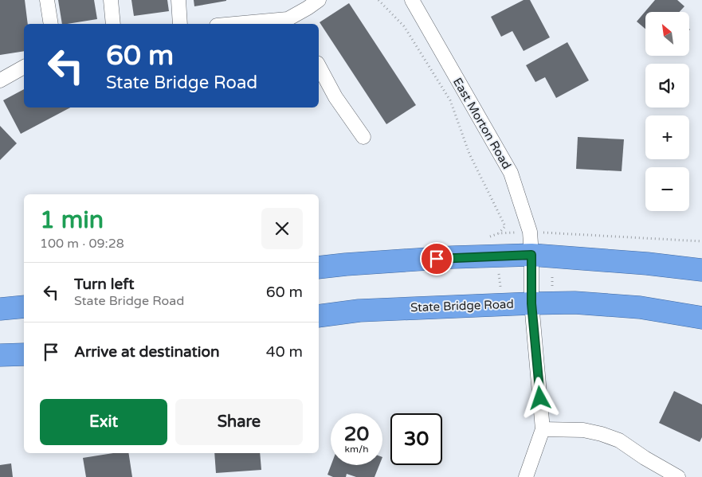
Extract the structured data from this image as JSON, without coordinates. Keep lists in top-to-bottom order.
{
  "streets": {
    "highway": ["State Bridge Road"],
    "street": ["East Morton Road"]
  },
  "crossings": [
    ["East Morton Road", "State Bridge Road"]
  ],
  "north": "top left",
  "page": {
    "map_buttons": ["+", "−"],
    "turn": ["60 m", "State Bridge Road"],
    "heading": ["1 min", "100 m · 09:28"],
    "list": [
      {
        "name": "Turn left",
        "note": "State Bridge Road",
        "value": "60 m"
      },
      {
        "name": "Arrive at destination",
        "value": "40 m"
      }
    ],
    "buttons": ["Exit", "Share"],
    "speed": "20 km/h",
    "limit": "30"
  }
}
